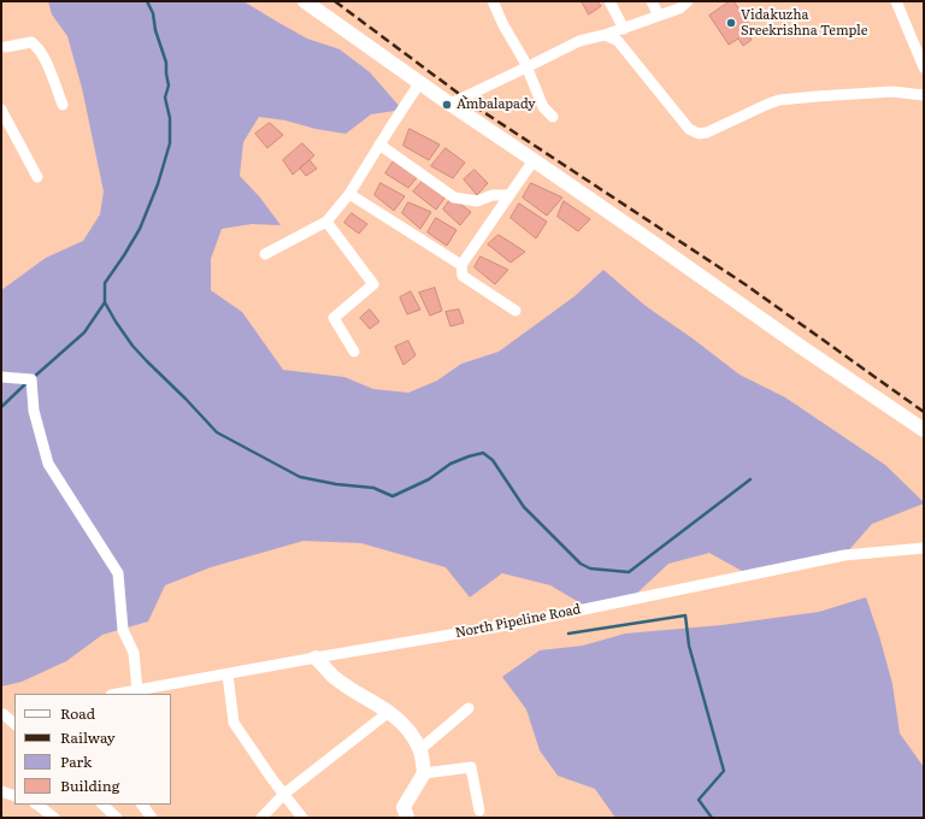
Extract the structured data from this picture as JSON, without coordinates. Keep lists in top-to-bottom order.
{
  "streets": {
    "street": ["North Pipeline Road"]
  },
  "places": ["Vidakuzha Sreekrishna Temple", "Ambalapady"],
  "legend": [
    "Road",
    "Railway",
    "Park",
    "Building"
  ]
}
